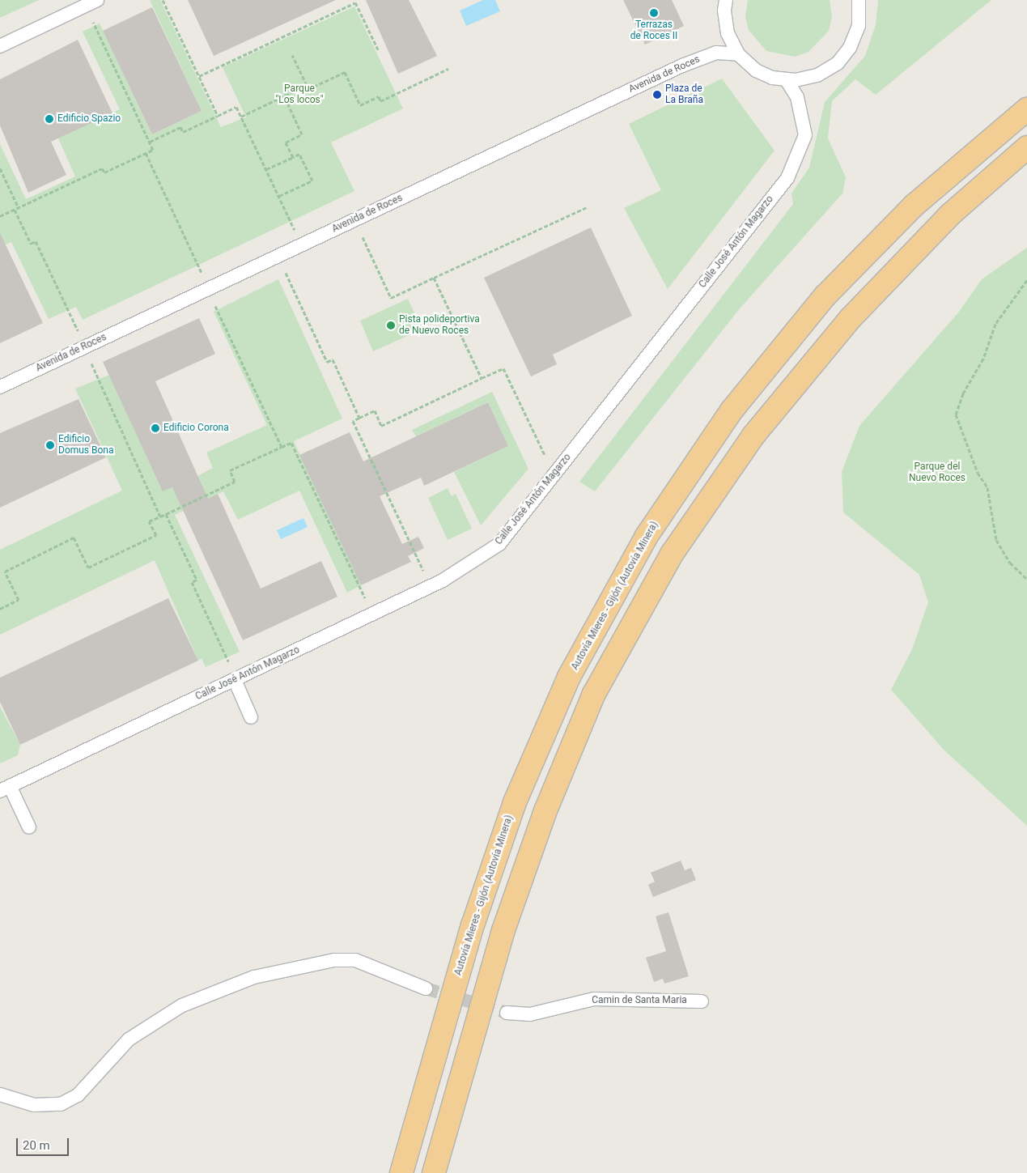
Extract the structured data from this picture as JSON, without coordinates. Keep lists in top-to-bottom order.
{
  "streets": {
    "highway": ["Autovía Mieres - Gijón (Autovía Minera)"],
    "street": ["Avenida de Roces", "Calle José Antón Magarzo", "Camin de Santa Maria"]
  },
  "parks": ["Parque \"Los locos\"", "Parque del Nuevo Roces"],
  "places": [
    "Terrazas de Roces II",
    "Plaza de La Braña",
    "Edificio Spazio",
    "Pista polideportiva de Nuevo Roces",
    "Edificio Corona",
    "Edificio Domus Bona"
  ],
  "scale_bar": "20 m"
}
